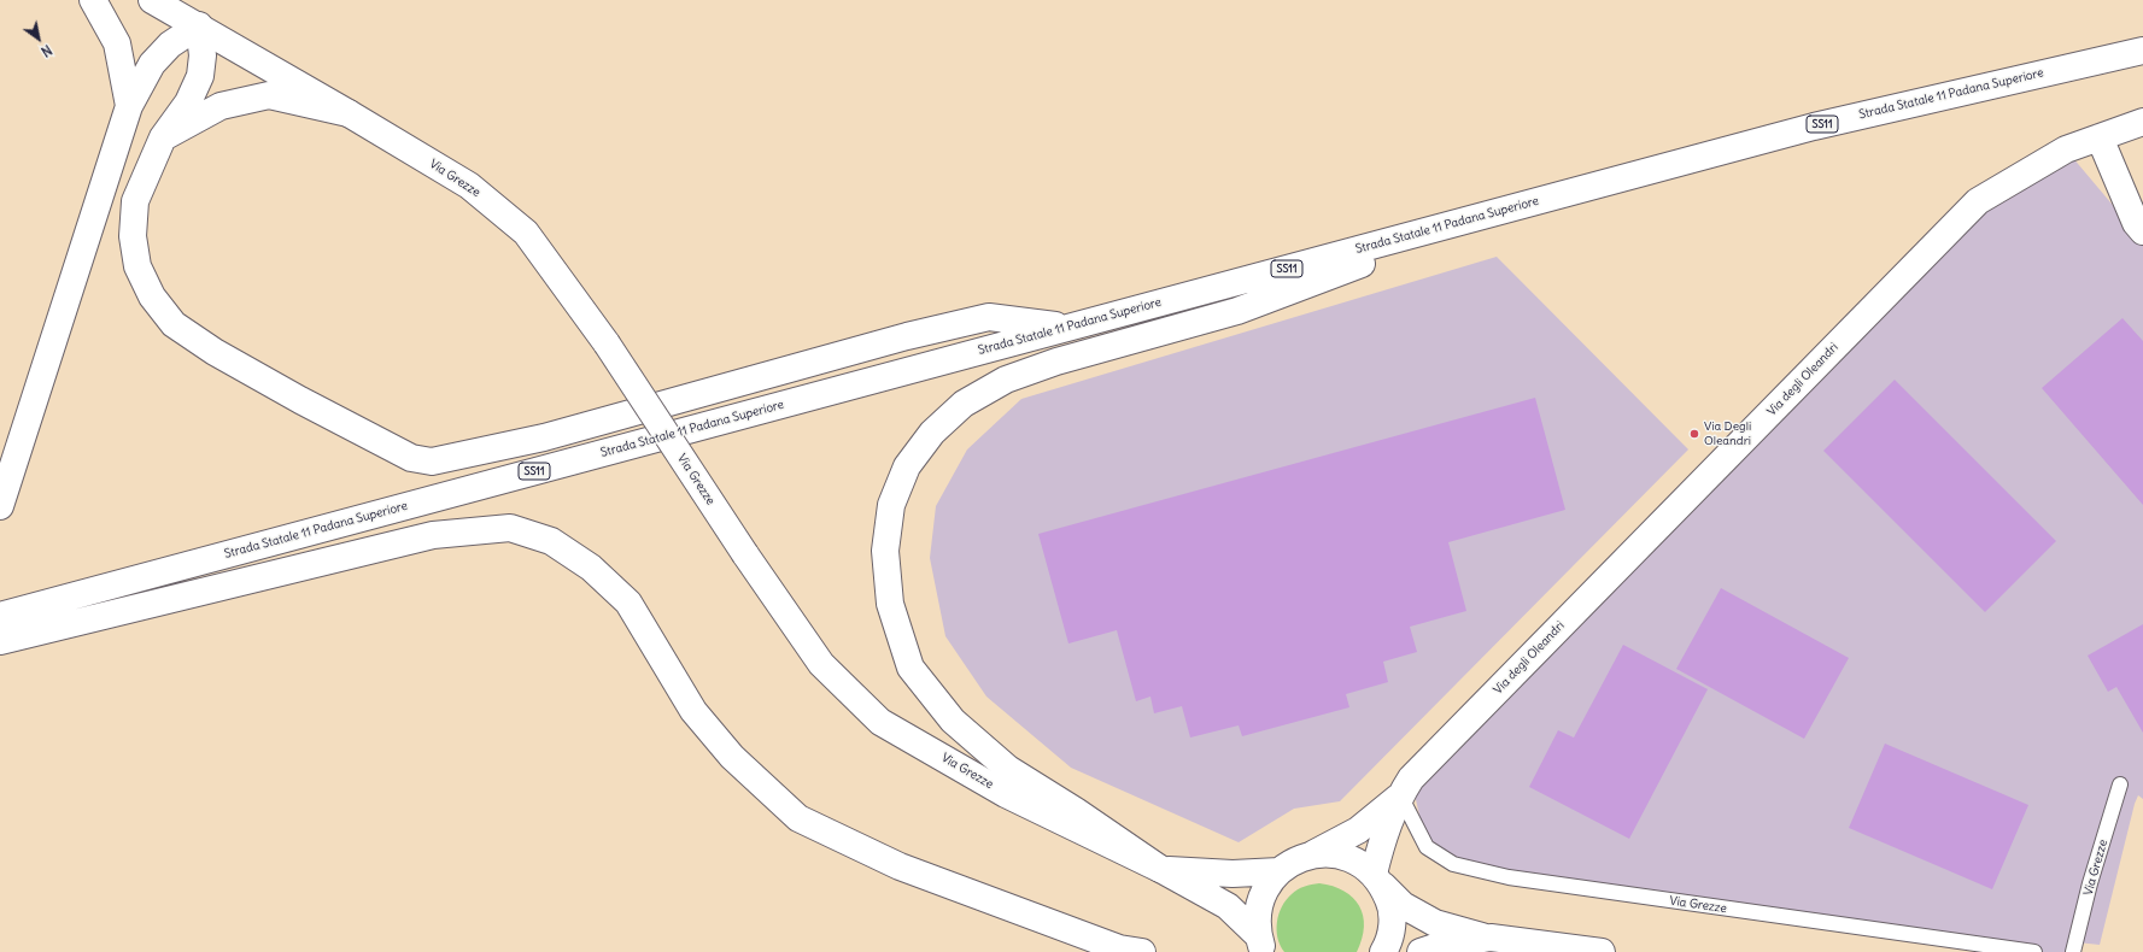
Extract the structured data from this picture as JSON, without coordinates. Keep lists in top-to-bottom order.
{
  "streets": {
    "main road": [
      "Strada Statale 11 Padana Superiore",
      "SS11",
      "Via Grezze",
      "Via degli Oleandri"
    ]
  },
  "crossings": [
    ["Via Grezze", "Via degli Oleandri"]
  ],
  "places": ["Via Degli Oleandri"],
  "north": "bottom right"
}
